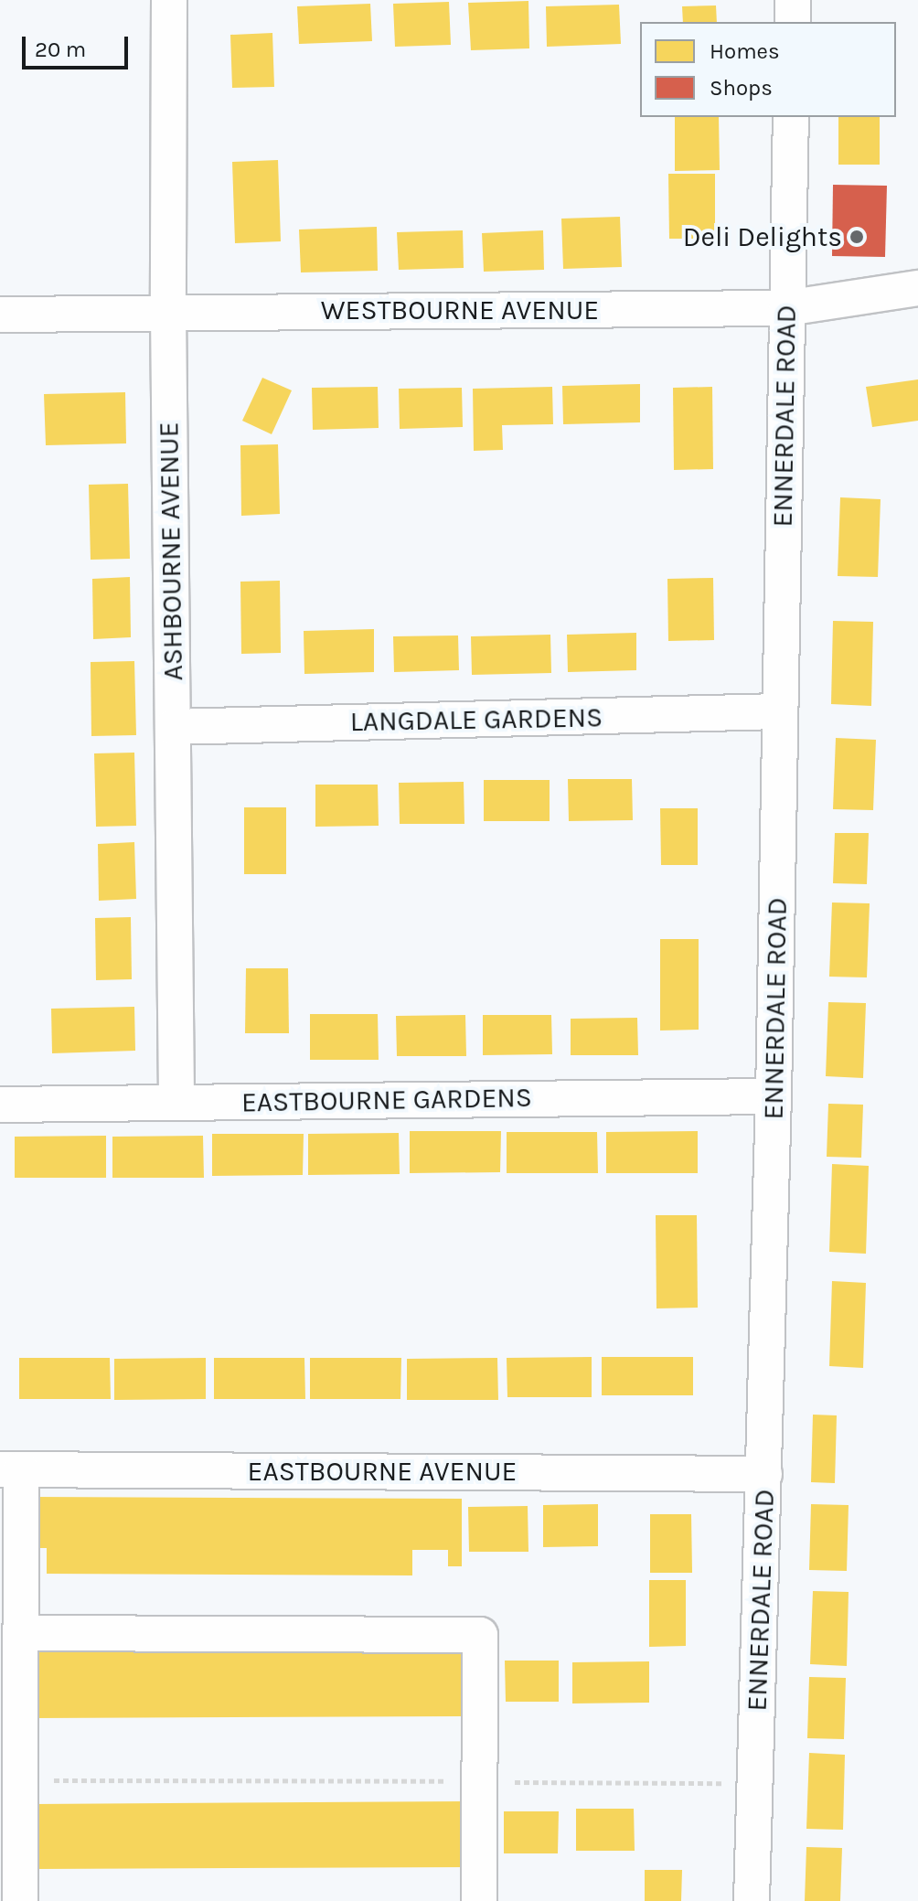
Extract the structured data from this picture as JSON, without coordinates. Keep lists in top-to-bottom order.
{
  "streets": {
    "street": [
      "WESTBOURNE AVENUE",
      "ENNERDALE ROAD",
      "ASHBOURNE AVENUE",
      "LANGDALE GARDENS",
      "EASTBOURNE GARDENS",
      "EASTBOURNE AVENUE"
    ]
  },
  "crossings": [
    ["WESTBOURNE AVENUE", "ENNERDALE ROAD"],
    ["WESTBOURNE AVENUE", "ASHBOURNE AVENUE"],
    ["ENNERDALE ROAD", "LANGDALE GARDENS"],
    ["ENNERDALE ROAD", "EASTBOURNE GARDENS"],
    ["ENNERDALE ROAD", "EASTBOURNE AVENUE"],
    ["ASHBOURNE AVENUE", "LANGDALE GARDENS"],
    ["ASHBOURNE AVENUE", "EASTBOURNE GARDENS"]
  ],
  "places": ["Deli Delights"],
  "legend": ["Homes", "Shops"],
  "scale_bar": "20 m"
}
